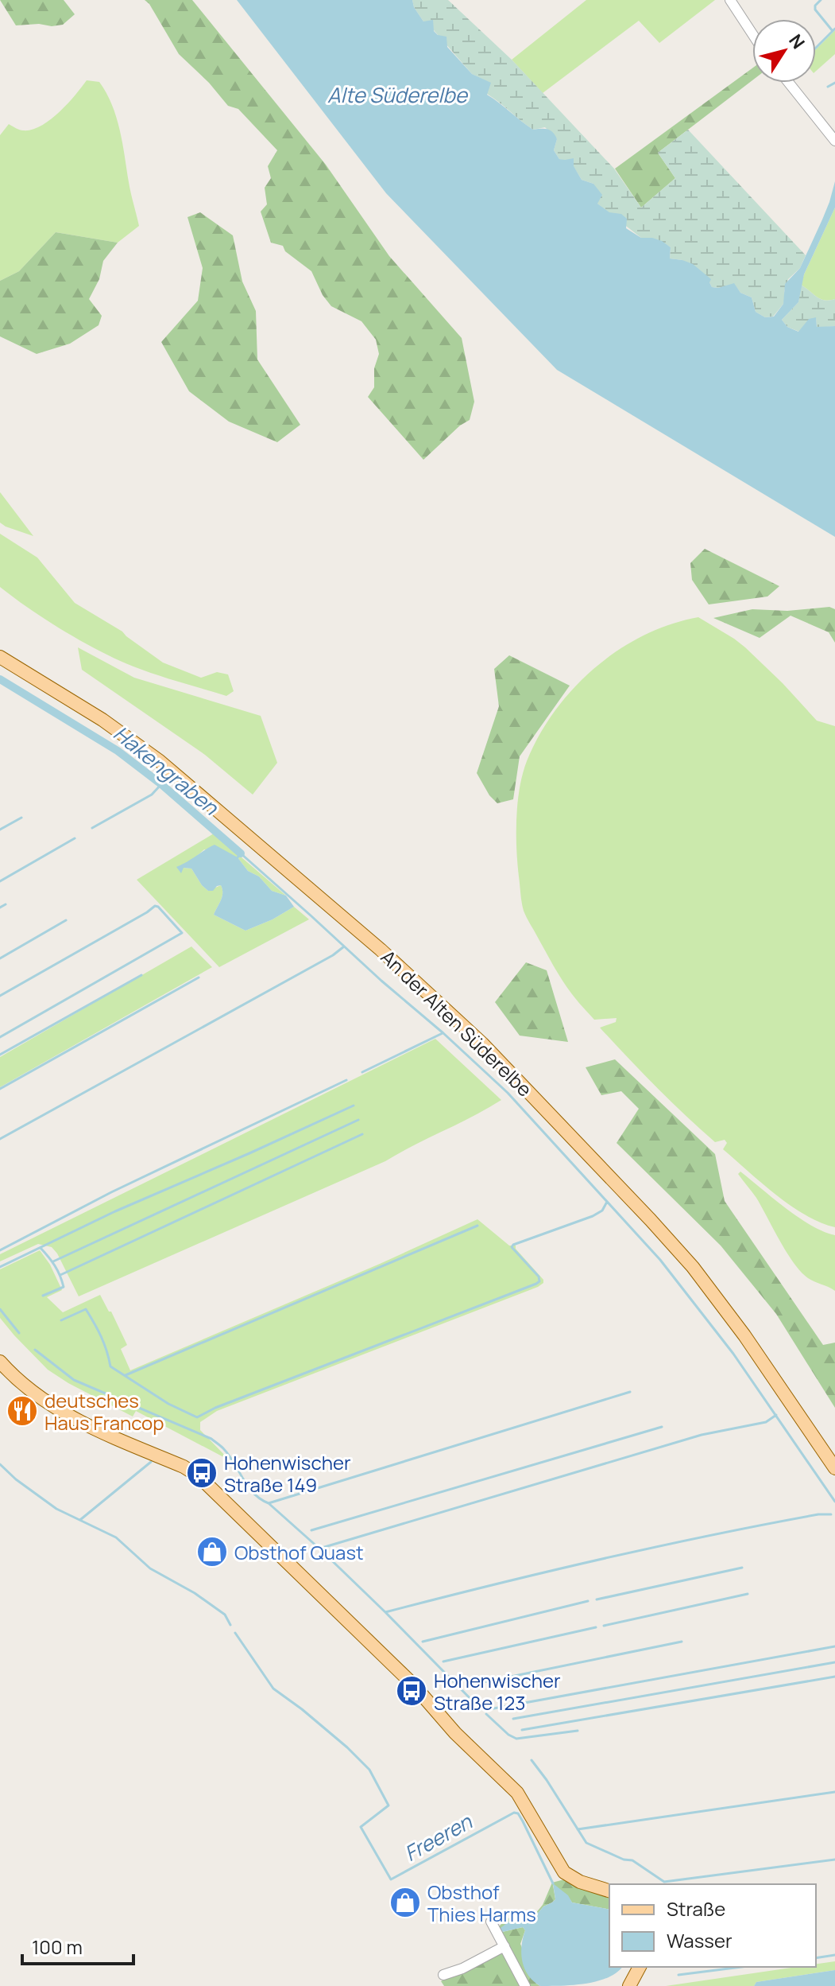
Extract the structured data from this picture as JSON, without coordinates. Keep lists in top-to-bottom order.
{
  "streets": {
    "main road": ["An der Alten Süderelbe"]
  },
  "water": ["Alte Süderelbe", "Hakengraben", "Freeren"],
  "places": {
    "restaurant": ["deutsches Haus Francop"],
    "bus stop": ["Hohenwischer Straße 149", "Hohenwischer Straße 123"],
    "shop": ["Obsthof Quast", "Obsthof Thies Harms"]
  },
  "legend": ["Straße", "Wasser"],
  "scale_bar": "100 m",
  "north": "top right"
}
